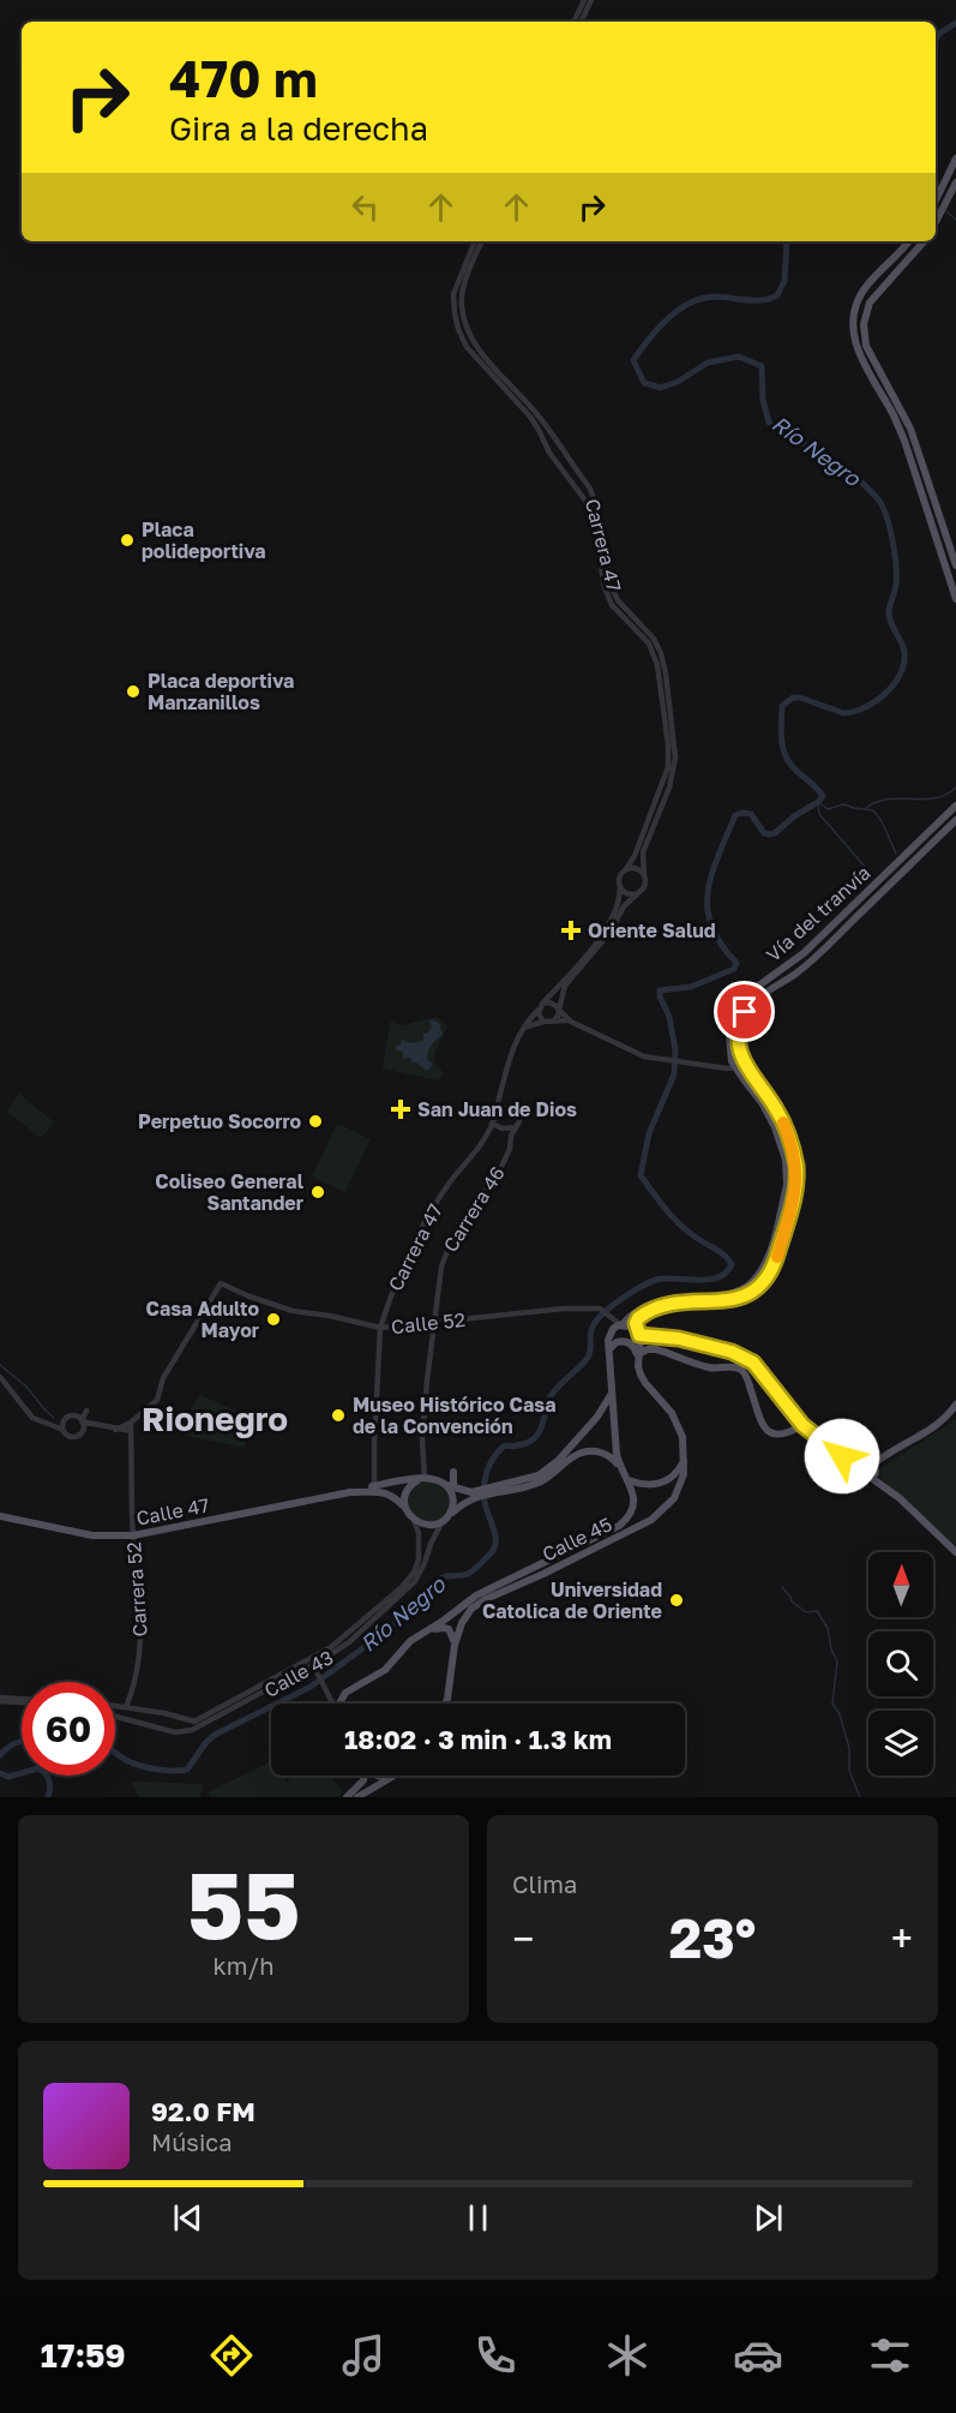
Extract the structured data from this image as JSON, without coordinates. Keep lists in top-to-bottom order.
{
  "streets": {
    "main road": ["Vía del tranvía", "Calle 47", "Calle 45"],
    "street": [
      "Carrera 47",
      "Carrera 46",
      "Calle 52",
      "Carrera 52",
      "Calle 43"
    ]
  },
  "crossings": [
    ["Carrera 47", "Carrera 46"],
    ["Carrera 47", "Calle 52"],
    ["Carrera 47", "Calle 47"],
    ["Vía del tranvía", "Calle 52"],
    ["Carrera 46", "Calle 52"],
    ["Carrera 46", "Calle 47"],
    ["Carrera 46", "Calle 43"],
    ["Calle 52", "Carrera 52"],
    ["Calle 47", "Carrera 52"],
    ["Calle 47", "Calle 43"],
    ["Carrera 52", "Calle 43"]
  ],
  "districts": ["Rionegro"],
  "water": ["Río Negro"],
  "places": {
    "other": [
      "Placa polideportiva",
      "Placa deportiva Manzanillos",
      "Perpetuo Socorro",
      "Coliseo General Santander",
      "Casa Adulto Mayor",
      "Museo Histórico Casa de la Convención",
      "Universidad Catolica de Oriente"
    ],
    "health": ["Oriente Salud", "San Juan de Dios"]
  },
  "north": "top",
  "page": {
    "turn": ["470 m", "Gira a la derecha"],
    "limit": "60",
    "trip": "18:02 · 3 min · 1.3 km",
    "tile": [
      ["55", "km/h"],
      "Clima"
    ],
    "heat": ["−", "23°", "+"],
    "song": ["92.0 FM", "Música"],
    "tabs": "17:59"
  }
}
